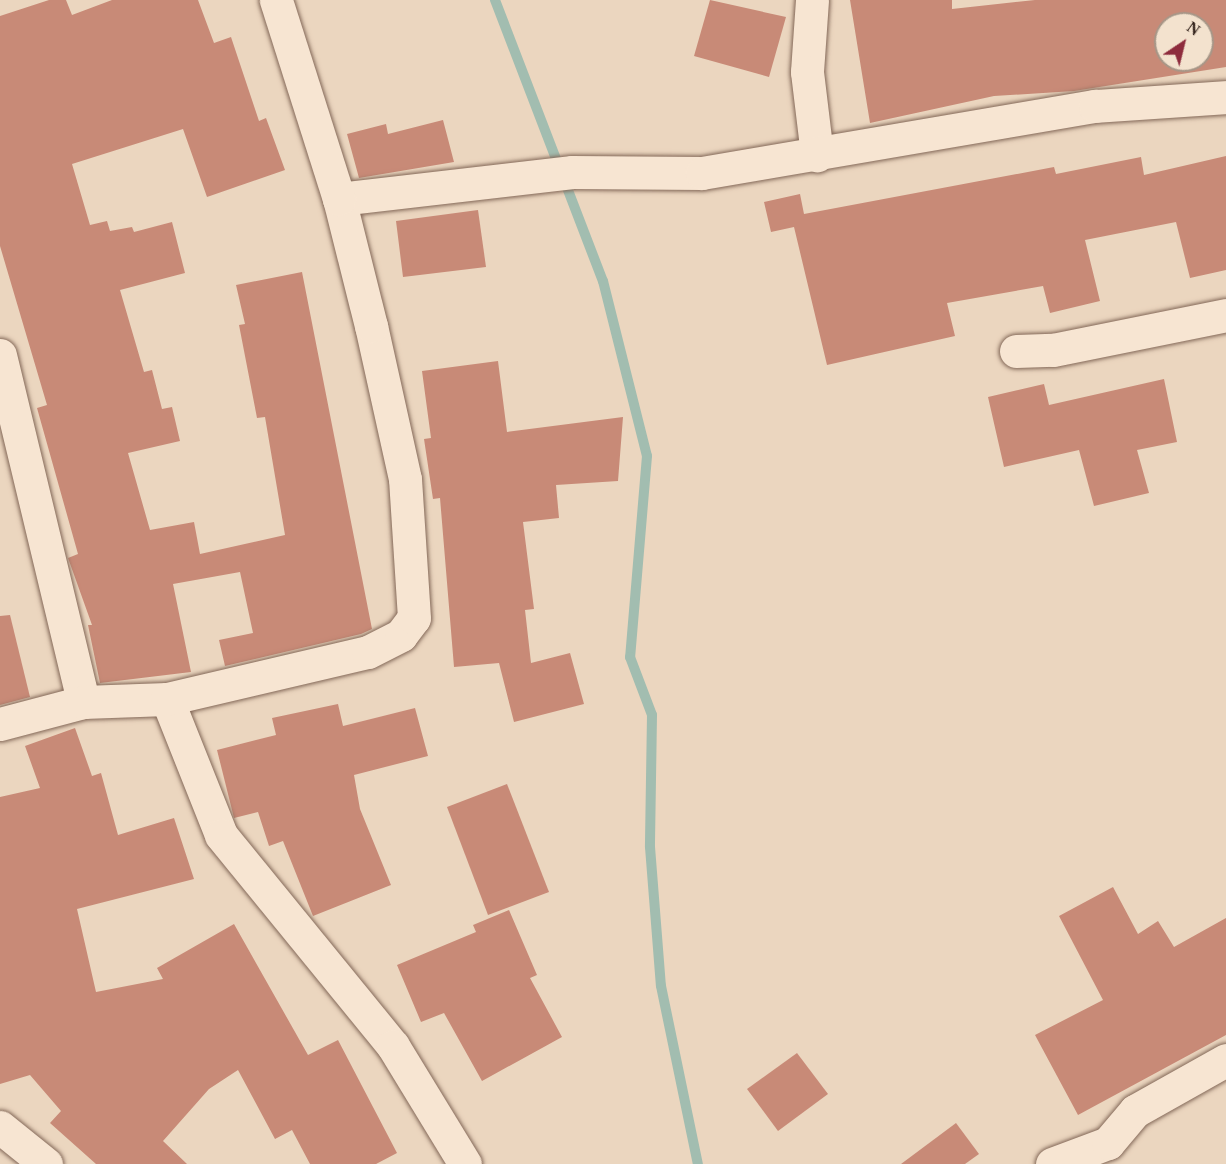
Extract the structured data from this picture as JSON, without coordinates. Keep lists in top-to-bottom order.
{
  "north": "top right"
}
